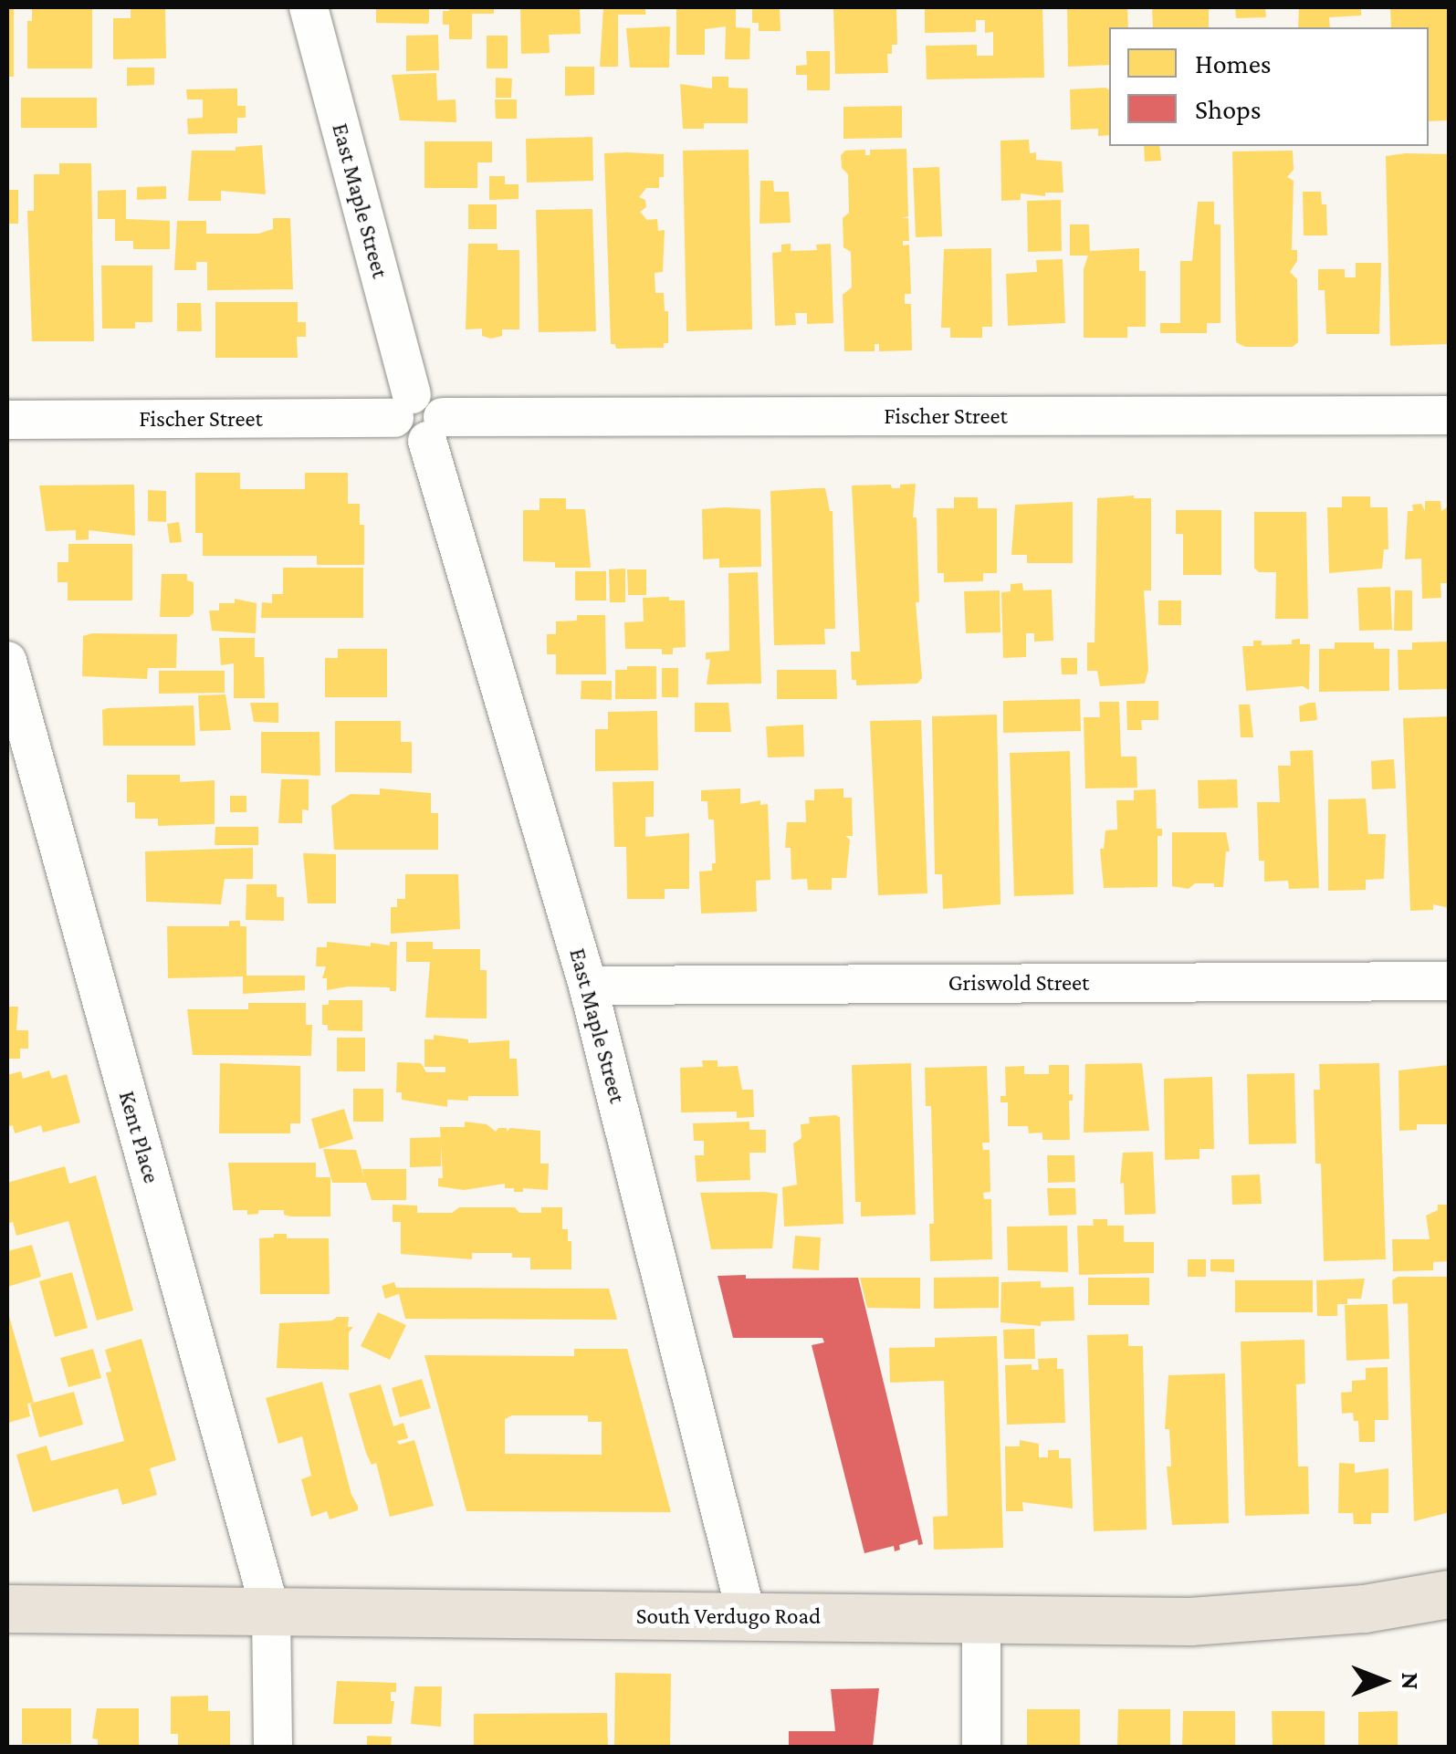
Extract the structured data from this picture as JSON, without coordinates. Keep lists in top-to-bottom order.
{
  "streets": {
    "main road": ["South Verdugo Road"],
    "street": [
      "East Maple Street",
      "Fischer Street",
      "Griswold Street",
      "Kent Place"
    ]
  },
  "crossings": [
    ["East Maple Street", "Fischer Street"],
    ["East Maple Street", "Griswold Street"],
    ["East Maple Street", "South Verdugo Road"],
    ["Kent Place", "South Verdugo Road"]
  ],
  "legend": ["Homes", "Shops"],
  "north": "right"
}
